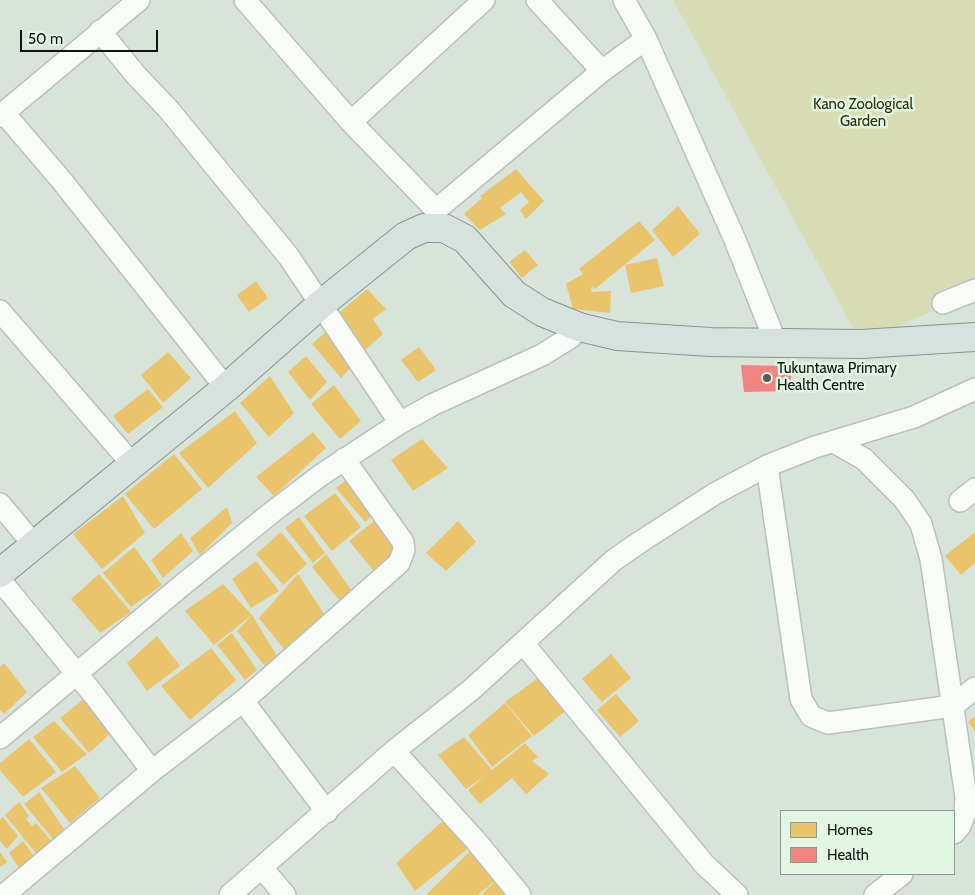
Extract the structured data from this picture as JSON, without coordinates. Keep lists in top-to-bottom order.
{
  "parks": ["Kano Zoological Garden"],
  "places": ["Tukuntawa Primary Health Centre"],
  "legend": ["Homes", "Health"],
  "scale_bar": "50 m"
}
